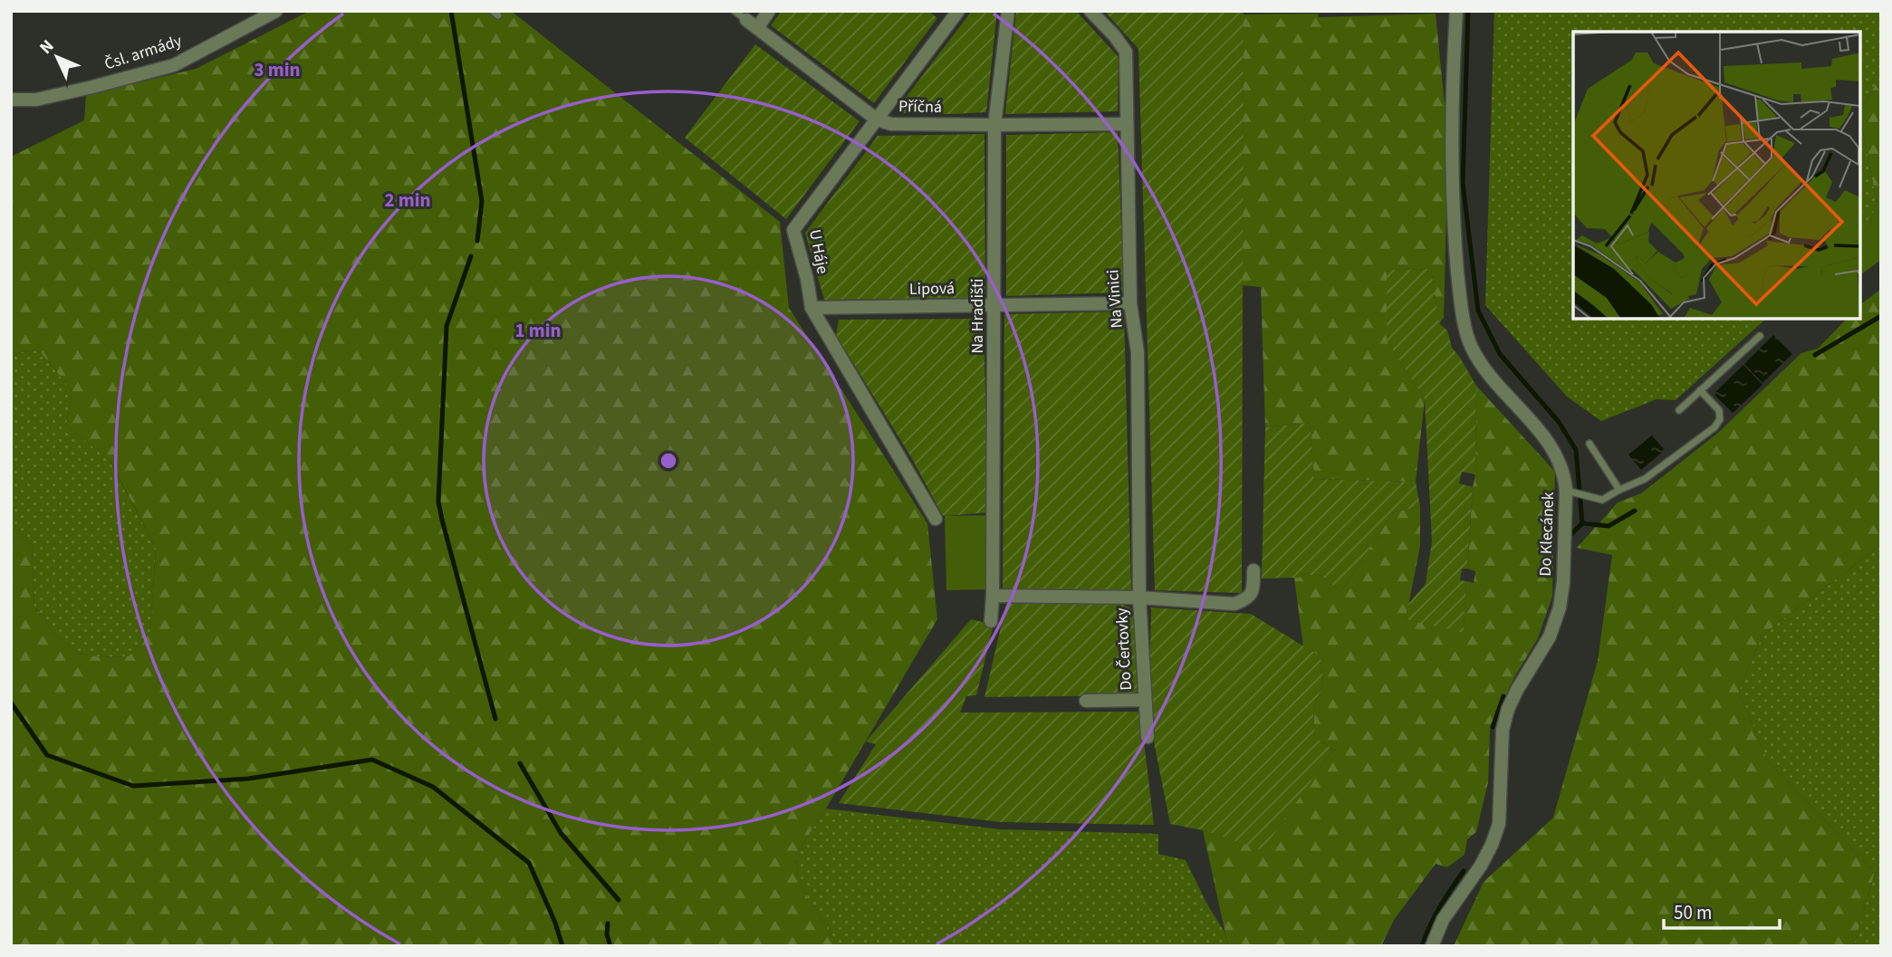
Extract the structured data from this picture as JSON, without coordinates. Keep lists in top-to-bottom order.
{
  "streets": {
    "street": [
      "Čsl. armády",
      "Příčná",
      "U Háje",
      "Lipová",
      "Na Vinici",
      "Na Hradišti",
      "Do Klecánek",
      "Do Čertovky"
    ]
  },
  "crossings": [
    ["Příčná", "U Háje"],
    ["Příčná", "Na Vinici"],
    ["Příčná", "Na Hradišti"],
    ["U Háje", "Lipová"],
    ["Lipová", "Na Vinici"],
    ["Lipová", "Na Hradišti"],
    ["Na Vinici", "Do Čertovky"]
  ],
  "scale_bar": "50 m",
  "north": "top left",
  "rings": ["3 min", "2 min", "1 min"]
}
